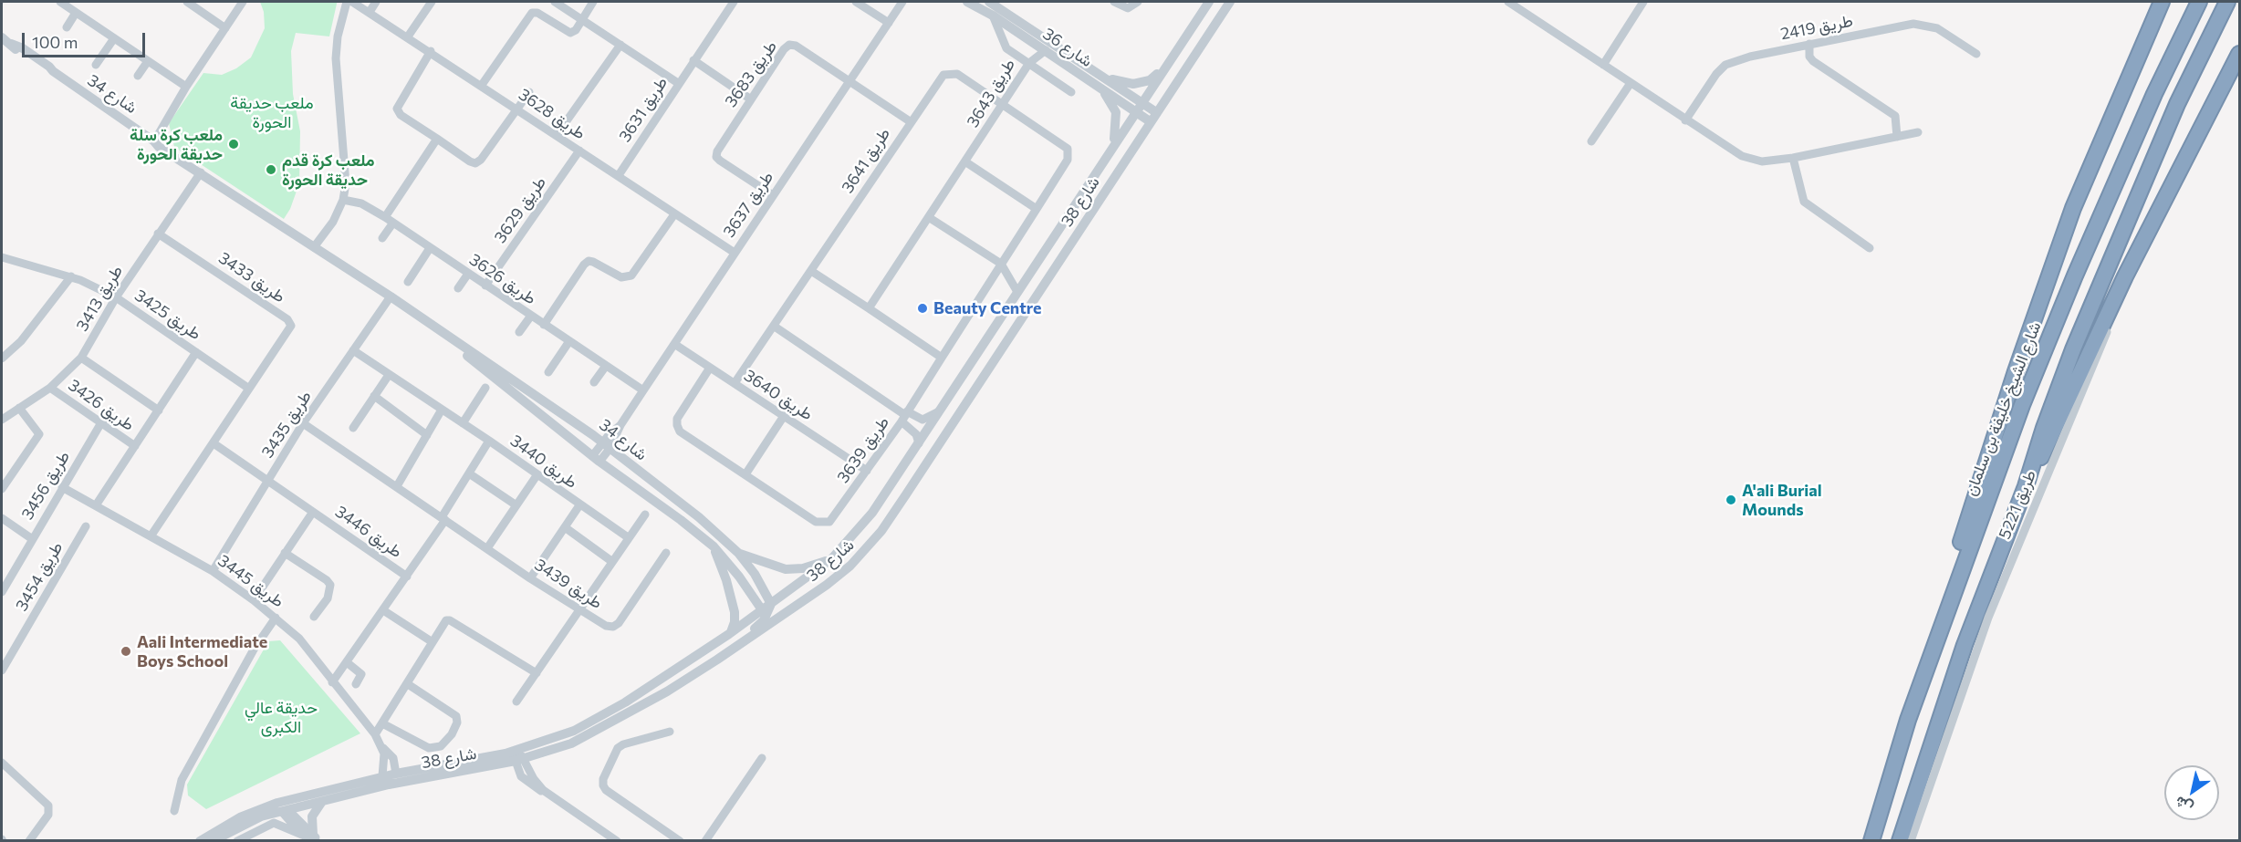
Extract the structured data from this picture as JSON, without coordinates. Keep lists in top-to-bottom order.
{
  "streets": {
    "highway": ["شارع الشيخ خليفة بن سلمان"],
    "street": [
      "طريق 2419",
      "شارع 36",
      "طريق 3683",
      "طريق 3643",
      "شارع 34",
      "طريق 3631",
      "طريق 3628",
      "طريق 3641",
      "شارع 38",
      "طريق 3637",
      "طريق 3629",
      "طريق 3433",
      "طريق 3626",
      "طريق 3413",
      "طريق 3425",
      "طريق 3640",
      "طريق 3426",
      "طريق 3435",
      "طريق 3639",
      "طريق 3440",
      "طريق 3456",
      "طريق 5221",
      "طريق 3446",
      "طريق 3454",
      "طريق 3445",
      "طريق 3439"
    ]
  },
  "crossings": [
    ["شارع 36", "طريق 3643"],
    ["شارع 36", "شارع 38"],
    ["طريق 3683", "طريق 3641"],
    ["طريق 3683", "طريق 3637"],
    ["طريق 3643", "طريق 3641"],
    ["شارع 34", "شارع 38"],
    ["شارع 34", "طريق 3637"],
    ["شارع 34", "طريق 3413"],
    ["شارع 34", "طريق 3435"],
    ["طريق 3631", "طريق 3628"],
    ["طريق 3628", "طريق 3637"],
    ["طريق 3628", "طريق 3629"],
    ["طريق 3641", "طريق 3640"],
    ["طريق 3641", "طريق 3639"],
    ["شارع 38", "طريق 3445"],
    ["طريق 3637", "طريق 3626"],
    ["طريق 3637", "طريق 3640"],
    ["طريق 3629", "طريق 3626"],
    ["طريق 3433", "طريق 3413"],
    ["طريق 3433", "طريق 3425"],
    ["طريق 3433", "طريق 3445"],
    ["طريق 3413", "طريق 3425"],
    ["طريق 3413", "طريق 3426"],
    ["طريق 3425", "طريق 3426"],
    ["طريق 3640", "طريق 3639"],
    ["طريق 3426", "طريق 3456"],
    ["طريق 3426", "طريق 3445"],
    ["طريق 3435", "طريق 3440"],
    ["طريق 3435", "طريق 3446"],
    ["طريق 3435", "طريق 3445"],
    ["طريق 3435", "طريق 3439"],
    ["طريق 3456", "طريق 3445"],
    ["طريق 3446", "طريق 3445"]
  ],
  "parks": ["ملعب حديقة الحورة", "حديقة عالي الكبرى"],
  "places": [
    "ملعب كرة سلة حديقة الحورة",
    "ملعب كرة قدم حديقة الحورة",
    "Beauty Centre",
    "A'ali Burial Mounds",
    "Aali Intermediate Boys School"
  ],
  "scale_bar": "100 m",
  "north": "bottom left"
}
